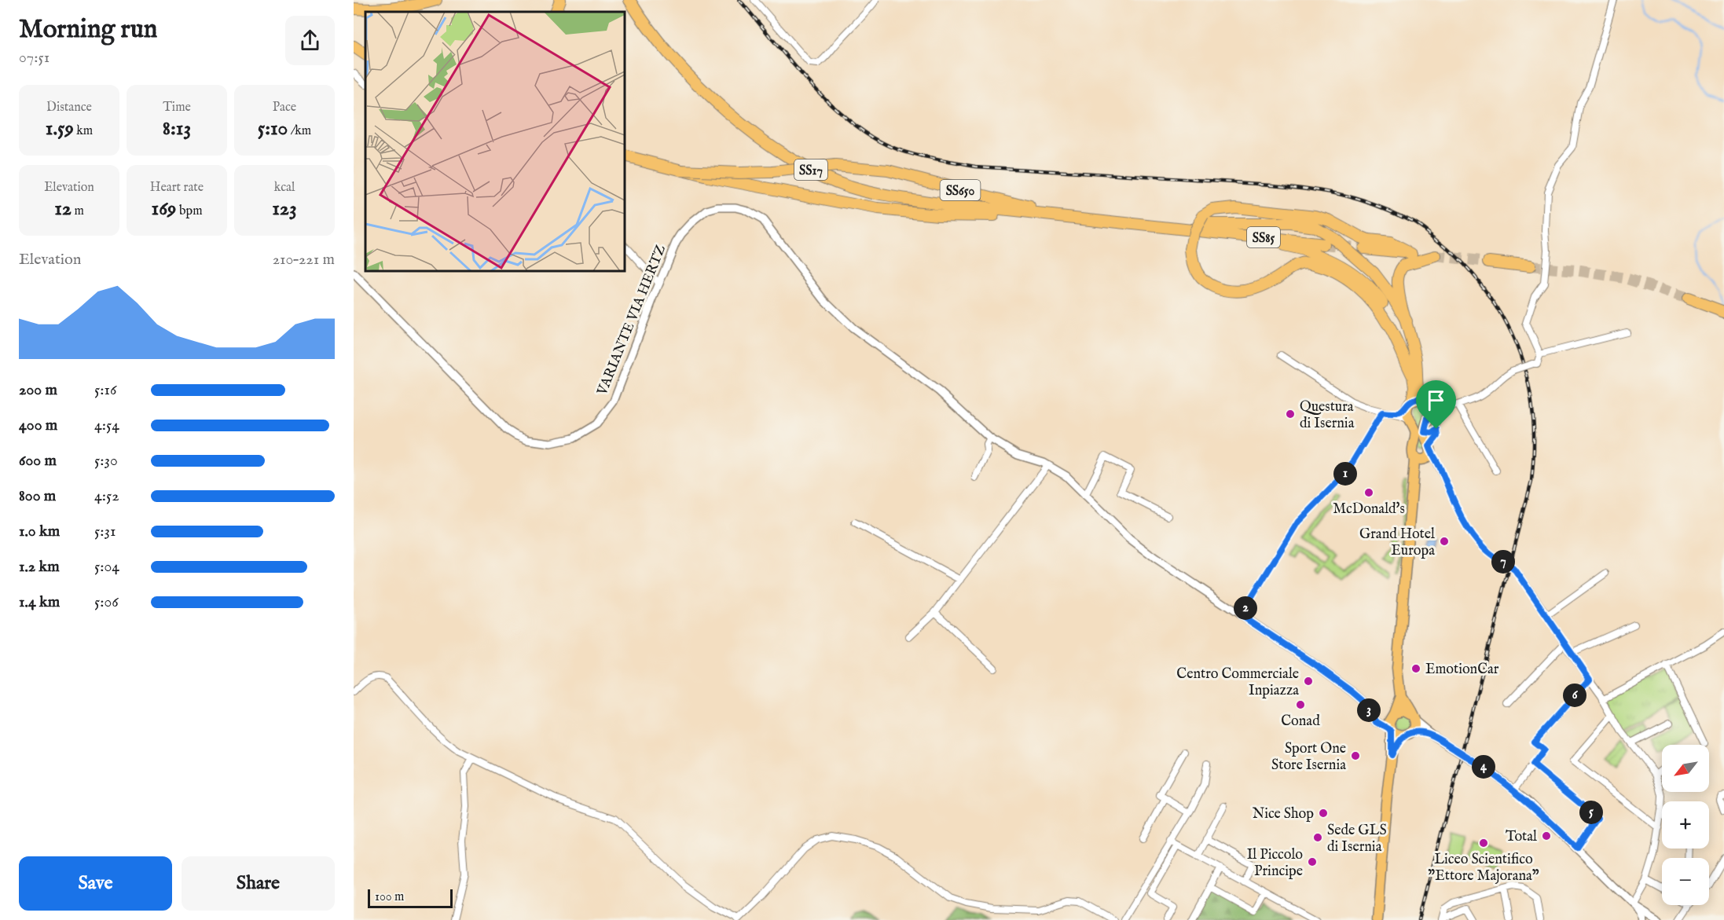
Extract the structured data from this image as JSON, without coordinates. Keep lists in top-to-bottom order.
{
  "streets": {
    "highway": ["SS17", "SS650", "SS85"],
    "street": ["VARIANTE VIA HERTZ"]
  },
  "crossings": [
    ["SS17", "SS650"],
    ["SS17", "SS85"]
  ],
  "places": [
    "Questura di Isernia",
    "McDonald's",
    "Grand Hotel Europa",
    "EmotionCar",
    "Centro Commerciale Inpiazza",
    "Conad",
    "Sport One Store Isernia",
    "Nice Shop",
    "Total",
    "Sede GLS di Isernia",
    "Liceo Scientifico \"Ettore Majorana\"",
    "Il Piccolo Principe"
  ],
  "scale_bar": "100 m",
  "north": "bottom left",
  "page": {
    "heading": ["Morning run", "07:51"],
    "stats": [
      ["Distance", "1.59 km"],
      ["Time", "8:13"],
      ["Pace", "5:10 /km"],
      ["Elevation", "12 m"],
      ["Heart rate", "169 bpm"],
      ["kcal", "123"]
    ],
    "chart": ["Elevation", "210–221 m"],
    "list": [
      {
        "name": "200 m",
        "note": "5:16"
      },
      {
        "name": "400 m",
        "note": "4:54"
      },
      {
        "name": "600 m",
        "note": "5:30"
      },
      {
        "name": "800 m",
        "note": "4:52"
      },
      {
        "name": "1.0 km",
        "note": "5:31"
      },
      {
        "name": "1.2 km",
        "note": "5:04"
      },
      {
        "name": "1.4 km",
        "note": "5:06"
      }
    ],
    "pins": [
      "1",
      "7",
      "2",
      "6",
      "3",
      "4",
      "5"
    ],
    "map_buttons": ["+", "−"],
    "buttons": ["Save", "Share"],
    "scale": "100 m"
  }
}
